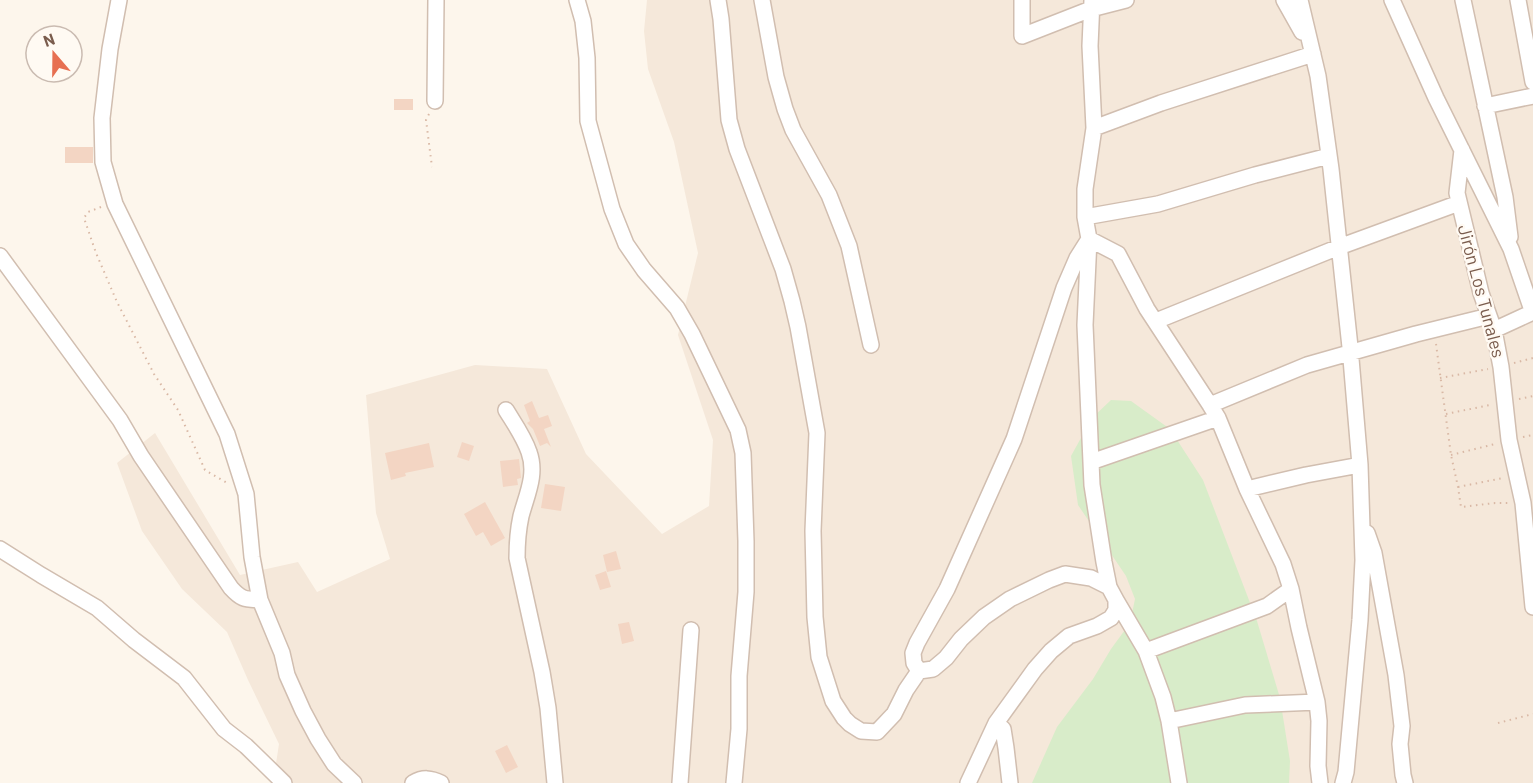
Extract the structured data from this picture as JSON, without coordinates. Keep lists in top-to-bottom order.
{
  "streets": {
    "street": ["Jirón Los Tunales"]
  },
  "north": "top"
}
